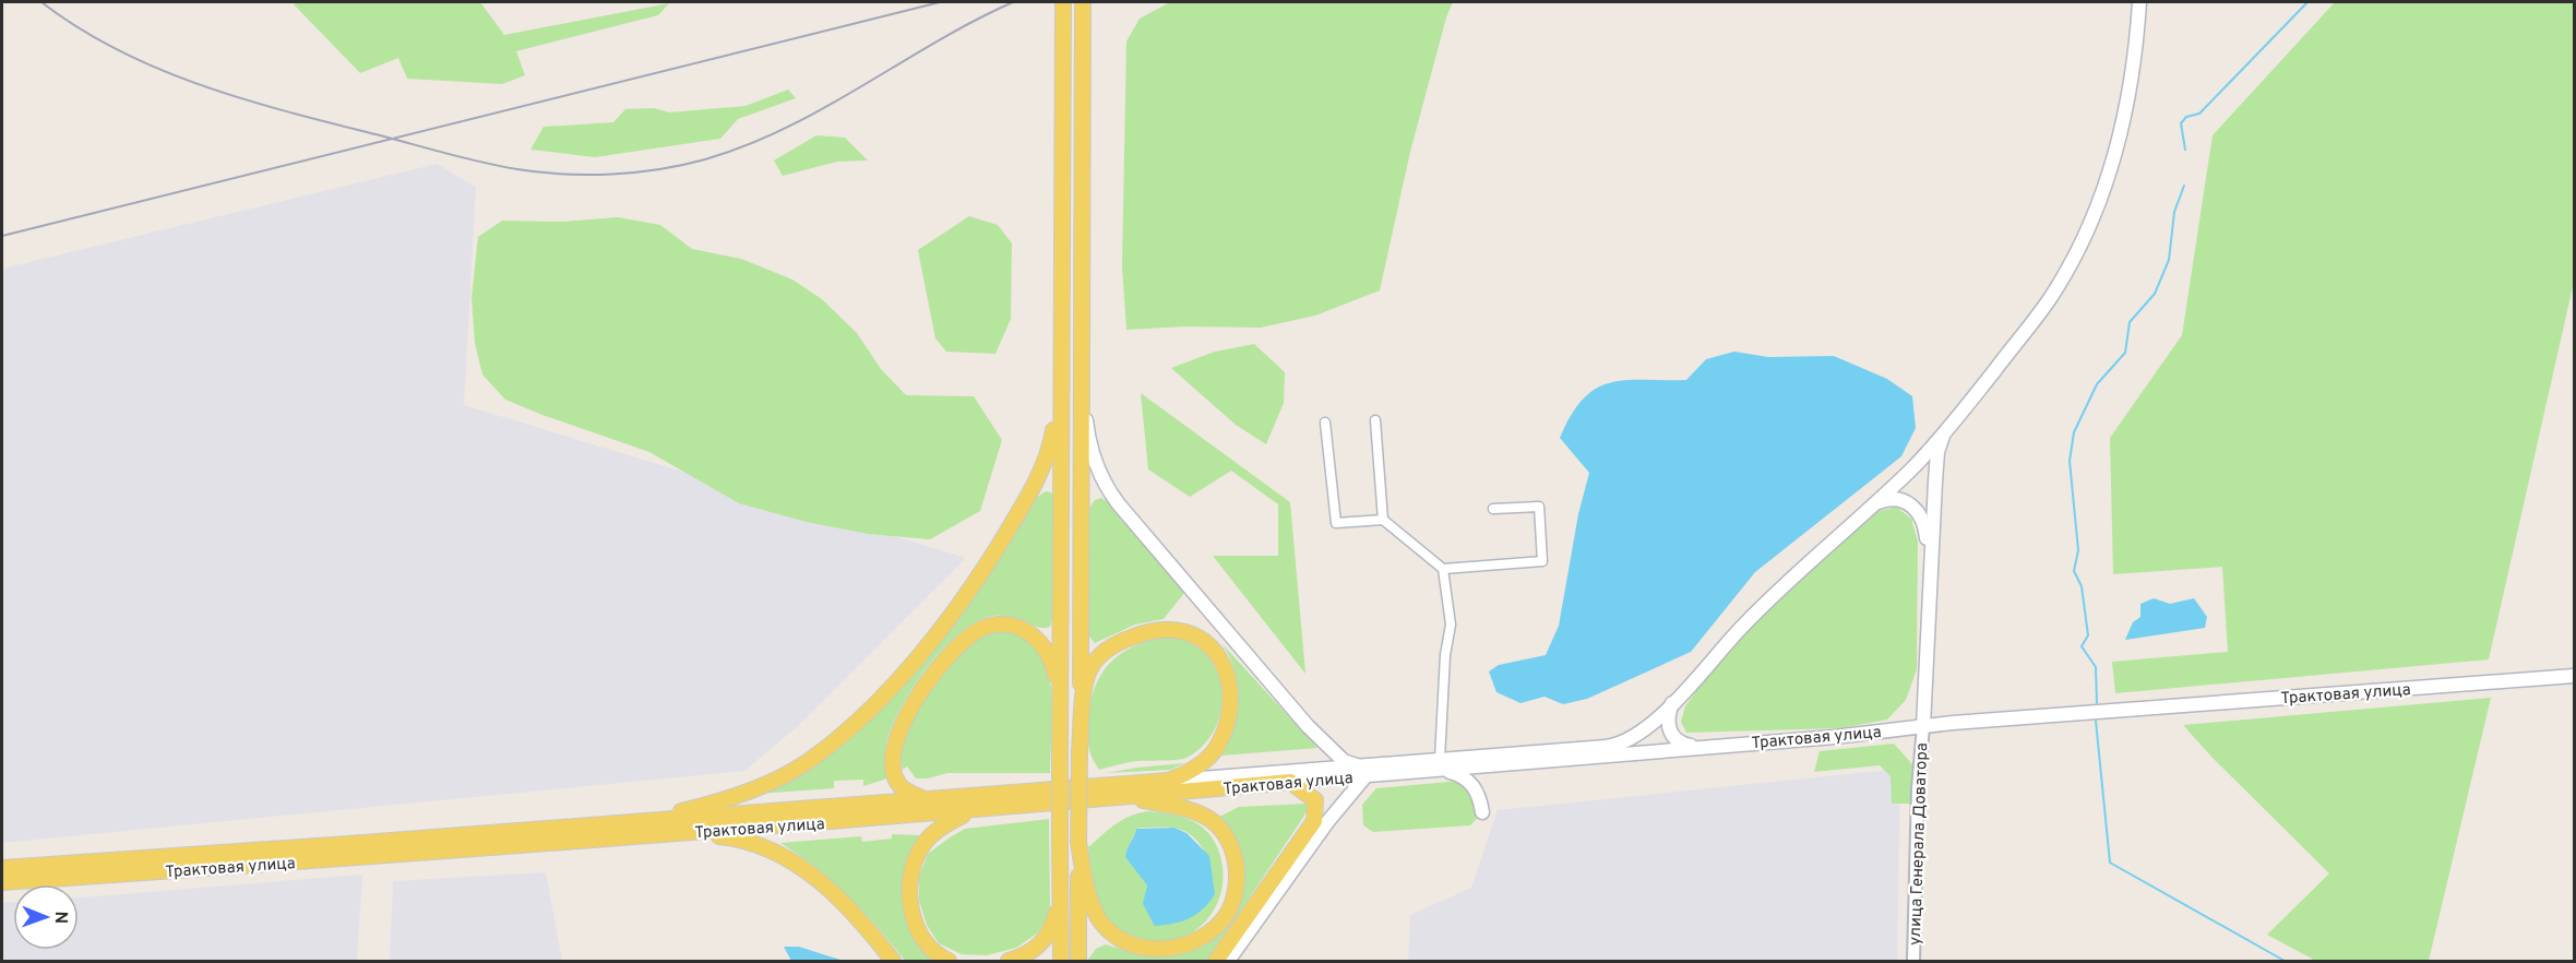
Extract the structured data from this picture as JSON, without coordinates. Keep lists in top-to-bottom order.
{
  "streets": {
    "main road": ["Трактовая улица"],
    "street": ["улица Генерала Доватора"]
  },
  "crossings": [
    ["Трактовая улица", "улица Генерала Доватора"]
  ],
  "north": "right"
}
